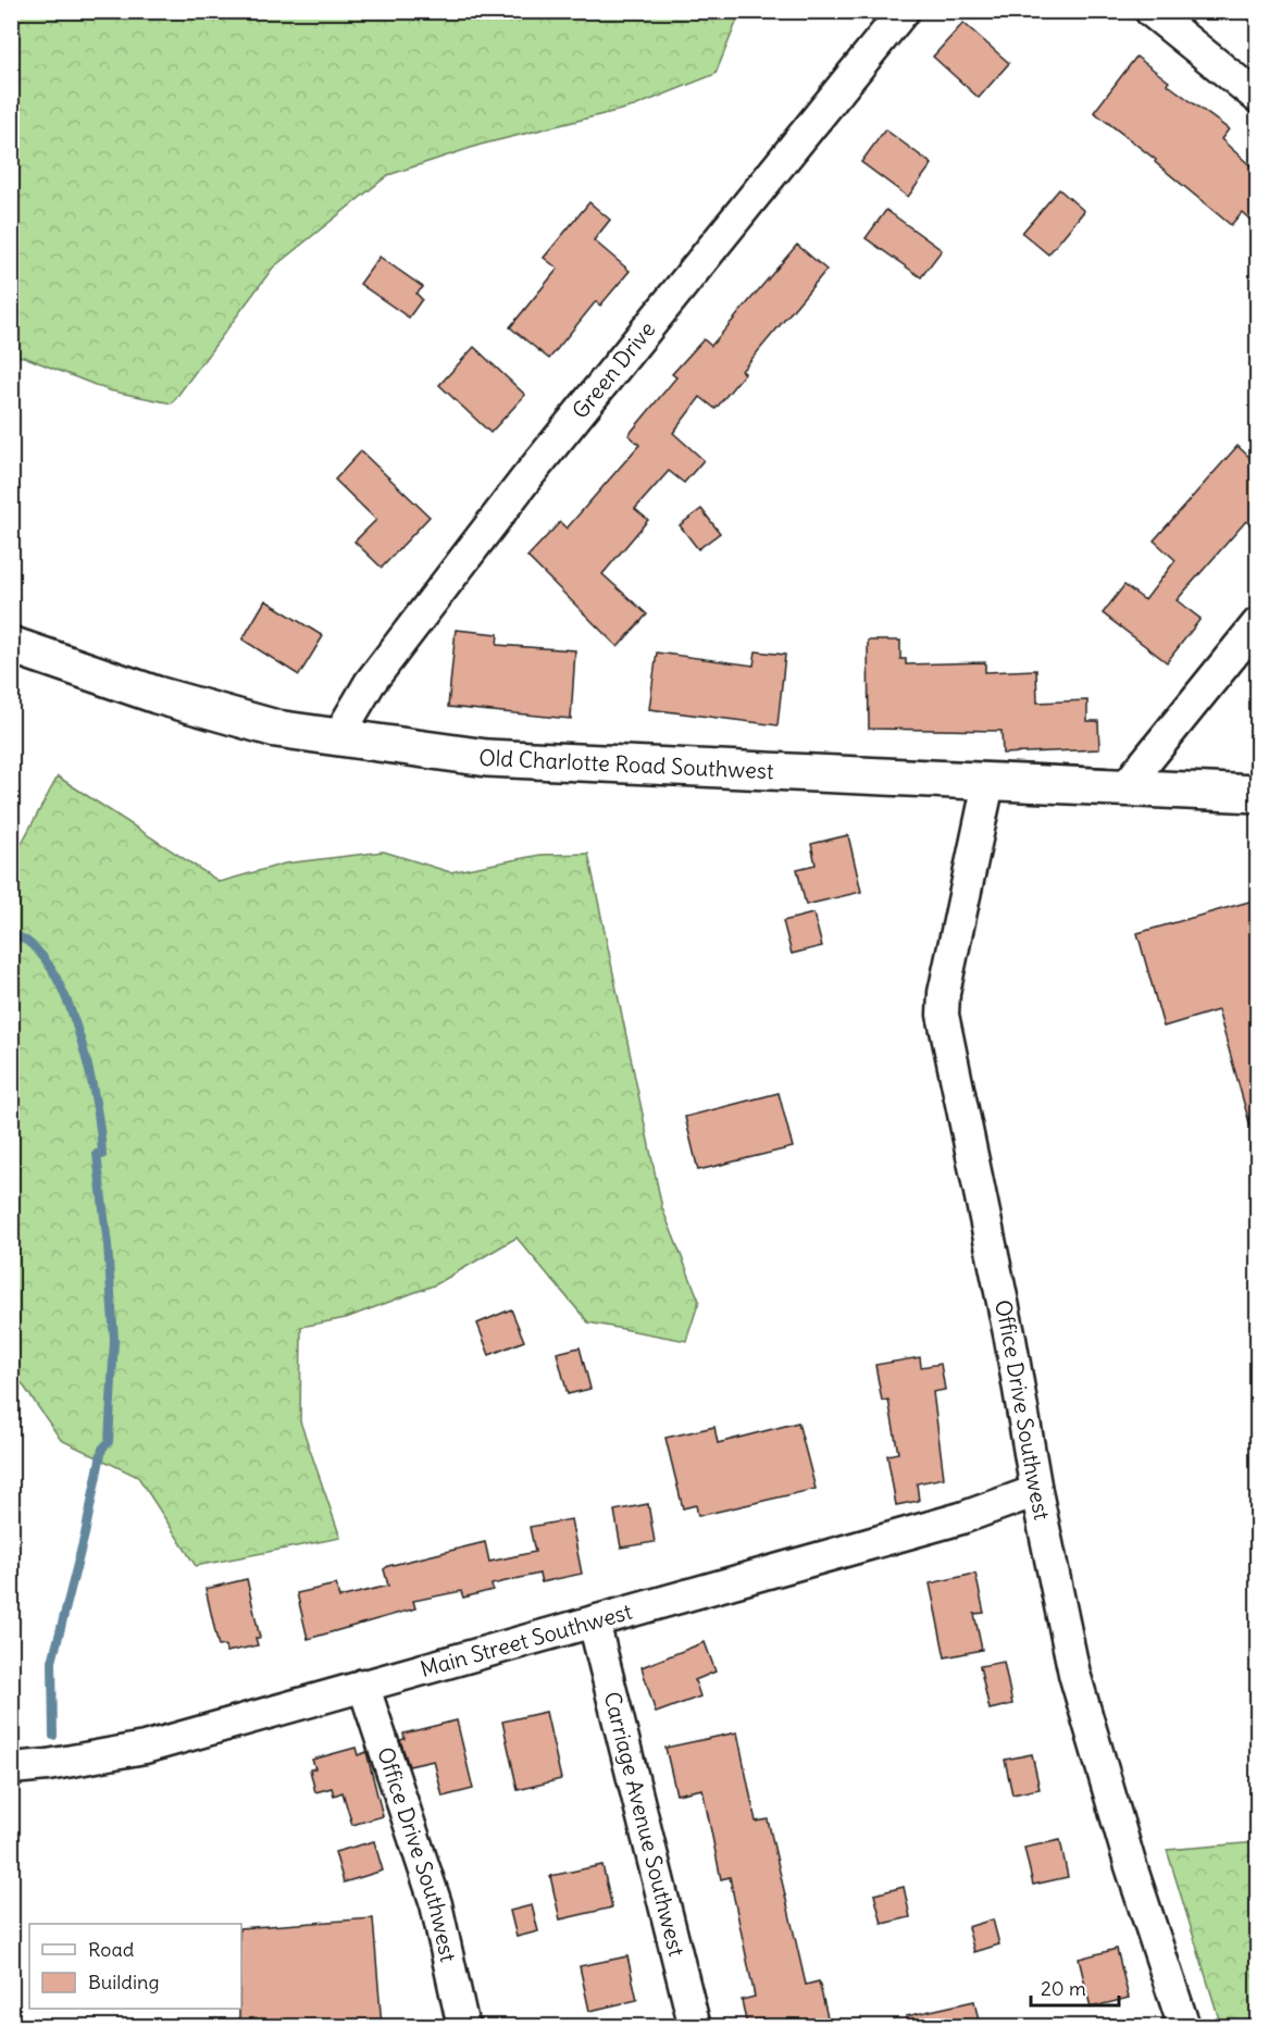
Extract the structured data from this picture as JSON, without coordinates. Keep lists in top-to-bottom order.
{
  "streets": {
    "street": [
      "Green Drive",
      "Old Charlotte Road Southwest",
      "Office Drive Southwest",
      "Main Street Southwest",
      "Carriage Avenue Southwest"
    ]
  },
  "crossings": [
    ["Green Drive", "Old Charlotte Road Southwest"],
    ["Old Charlotte Road Southwest", "Office Drive Southwest"],
    ["Office Drive Southwest", "Main Street Southwest"],
    ["Main Street Southwest", "Carriage Avenue Southwest"]
  ],
  "legend": ["Road", "Building"],
  "scale_bar": "20 m"
}
